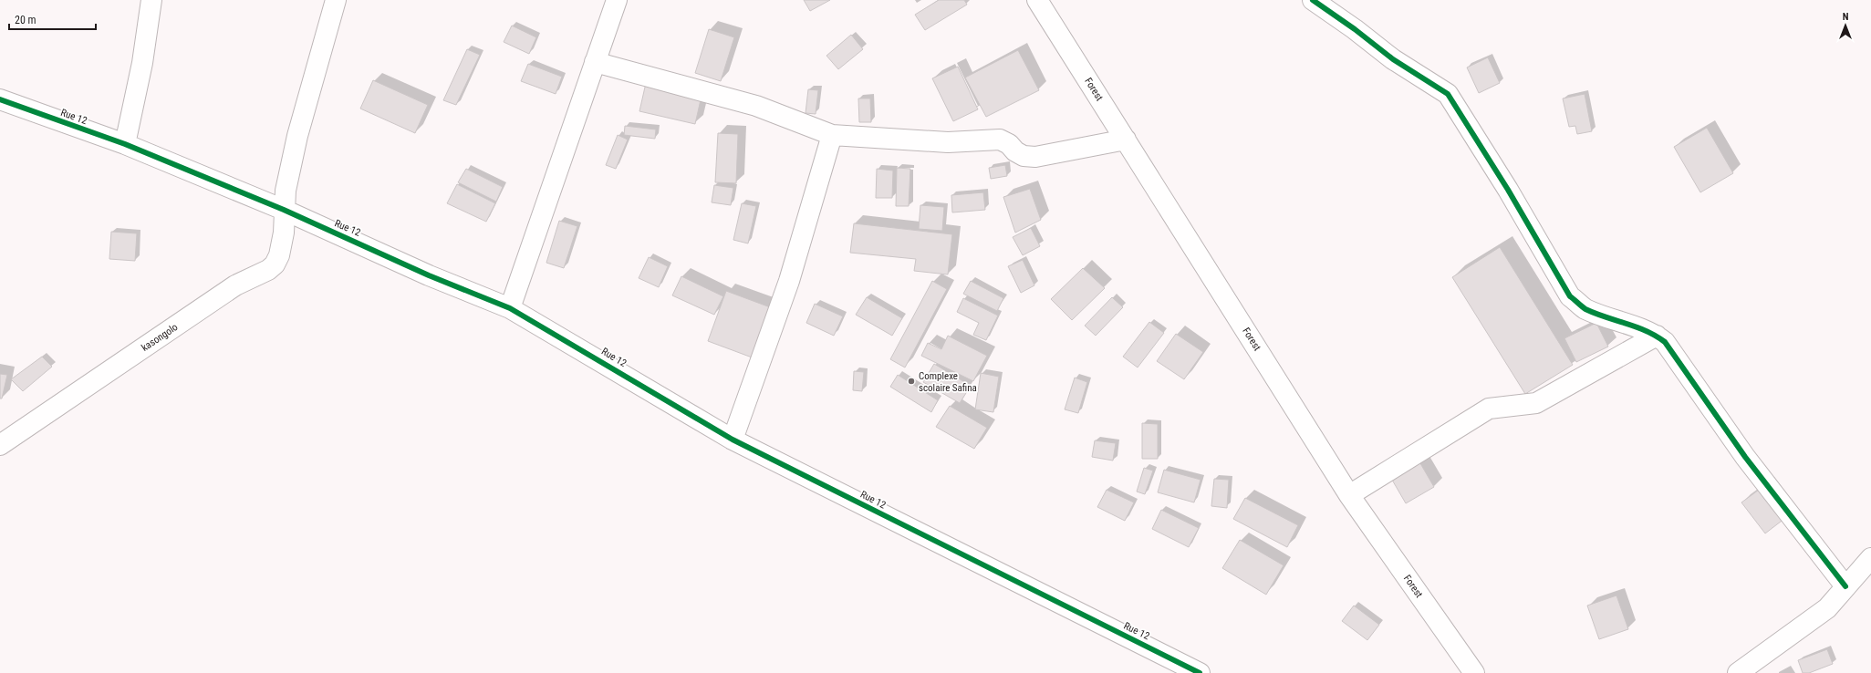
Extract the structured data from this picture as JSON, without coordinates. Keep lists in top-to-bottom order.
{
  "streets": {
    "street": ["Forest", "Rue 12", "kasongolo"]
  },
  "crossings": [
    ["Rue 12", "kasongolo"]
  ],
  "places": ["Complexe scolaire Safina"],
  "scale_bar": "20 m",
  "north": "top"
}
